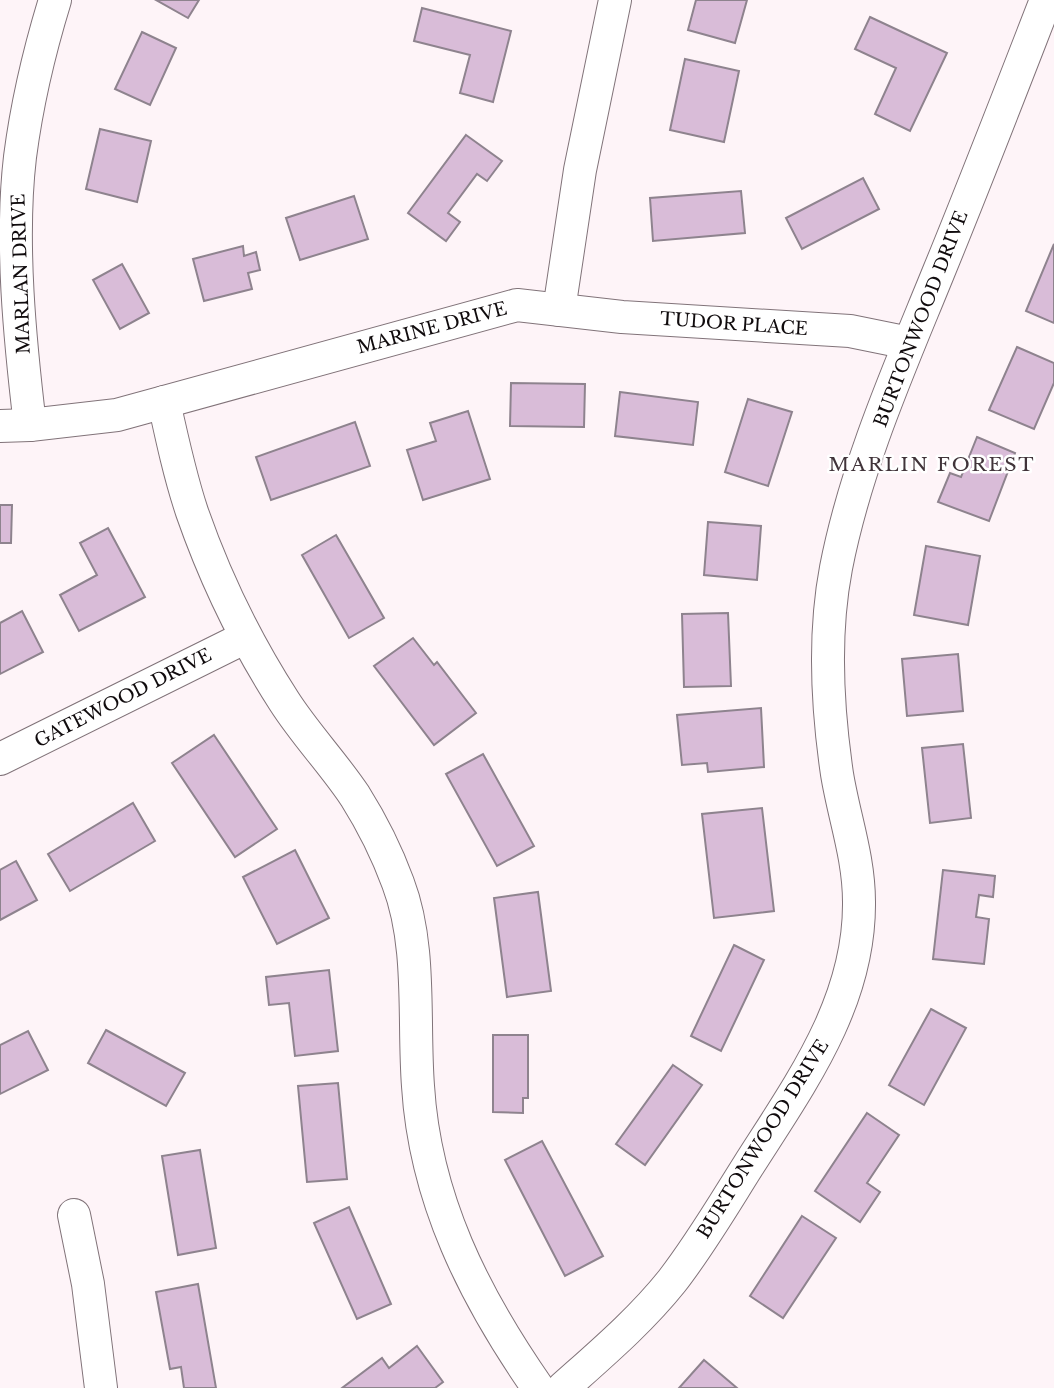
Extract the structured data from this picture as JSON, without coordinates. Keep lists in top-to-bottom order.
{
  "streets": {
    "street": [
      "MARLAN DRIVE",
      "BURTONWOOD DRIVE",
      "TUDOR PLACE",
      "MARINE DRIVE",
      "GATEWOOD DRIVE"
    ]
  },
  "crossings": [
    ["MARLAN DRIVE", "MARINE DRIVE"],
    ["BURTONWOOD DRIVE", "TUDOR PLACE"],
    ["TUDOR PLACE", "MARINE DRIVE"]
  ],
  "districts": ["MARLIN FOREST"]
}
